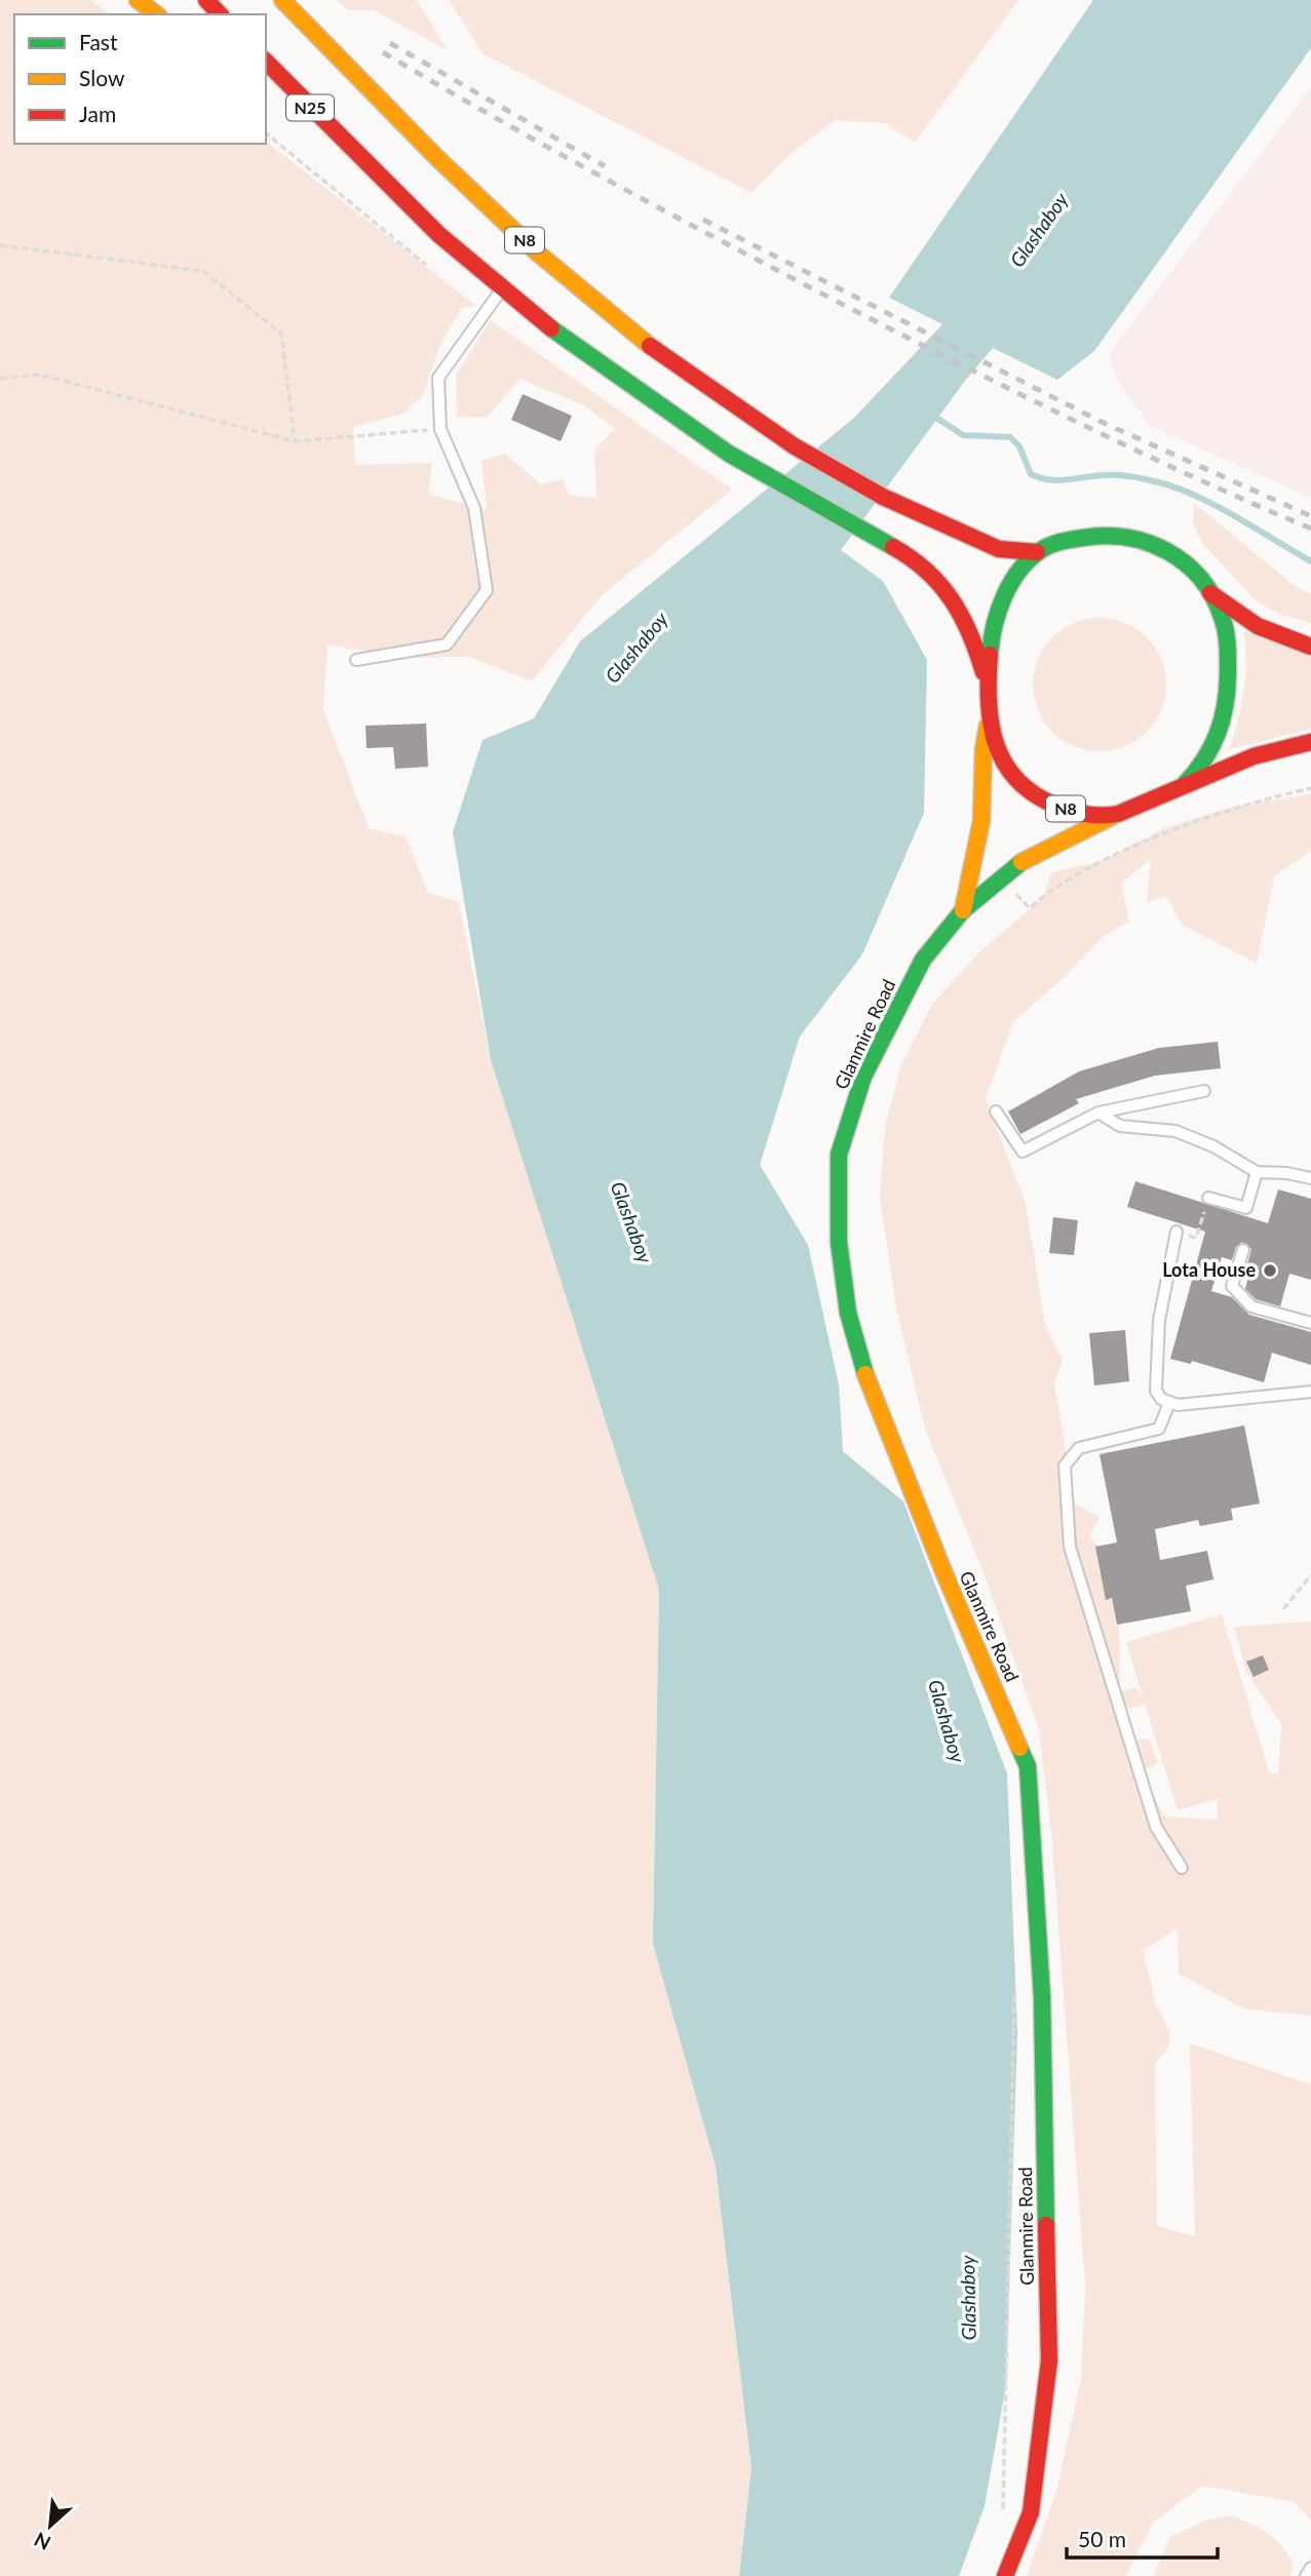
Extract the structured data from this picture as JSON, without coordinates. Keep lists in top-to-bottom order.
{
  "streets": {
    "main road": ["N25", "N8", "Glanmire Road"]
  },
  "crossings": [
    ["N25", "N8"],
    ["N8", "Glanmire Road"]
  ],
  "water": ["Glashaboy"],
  "places": ["Lota House"],
  "legend": ["Fast", "Slow", "Jam"],
  "scale_bar": "50 m",
  "north": "bottom left"
}
